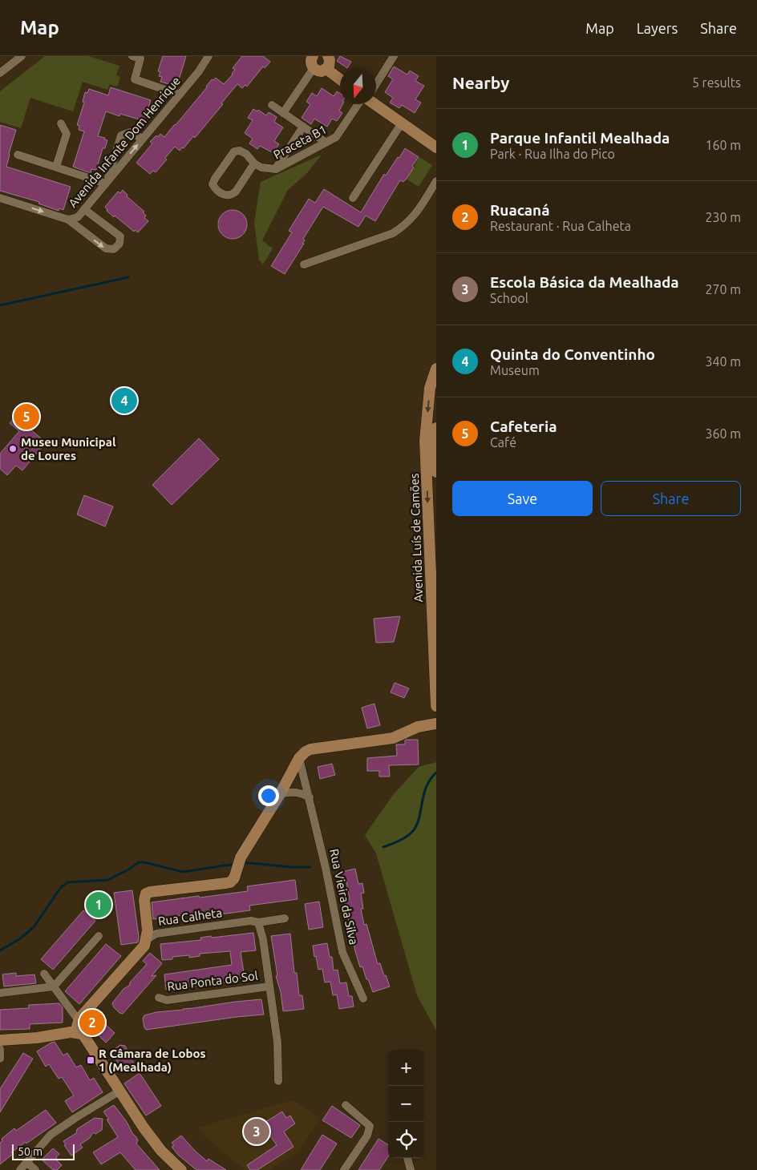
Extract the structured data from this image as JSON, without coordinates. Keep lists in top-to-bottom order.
{
  "streets": {
    "street": [
      "Avenida Infante Dom Henrique",
      "Praceta B1",
      "Avenida Luís de Camões",
      "Rua Vieira da Silva",
      "Rua Calheta",
      "Rua Ponta do Sol"
    ]
  },
  "one_way": ["Avenida Infante Dom Henrique", "Avenida Luís de Camões"],
  "places": {
    "other": ["Museu Municipal de Loures"],
    "transit": ["R Câmara de Lobos 1 (Mealhada)"]
  },
  "scale_bar": "50 m",
  "north": "bottom",
  "page": {
    "header": "Map",
    "nav": ["Map", "Layers", "Share"],
    "heading": ["Nearby", "5 results"],
    "list": [
      {
        "mark": "1",
        "name": "Parque Infantil Mealhada",
        "note": "Park · Rua Ilha do Pico",
        "value": "160 m"
      },
      {
        "mark": "2",
        "name": "Ruacaná",
        "note": "Restaurant · Rua Calheta",
        "value": "230 m"
      },
      {
        "mark": "3",
        "name": "Escola Básica da Mealhada",
        "note": "School",
        "value": "270 m"
      },
      {
        "mark": "4",
        "name": "Quinta do Conventinho",
        "note": "Museum",
        "value": "340 m"
      },
      {
        "mark": "5",
        "name": "Cafeteria",
        "note": "Café",
        "value": "360 m"
      }
    ],
    "pins": [
      "4",
      "5",
      "1",
      "2",
      "3"
    ],
    "buttons": ["Save", "Share"],
    "map_buttons": ["+", "−"],
    "scale": "50 m"
  }
}
